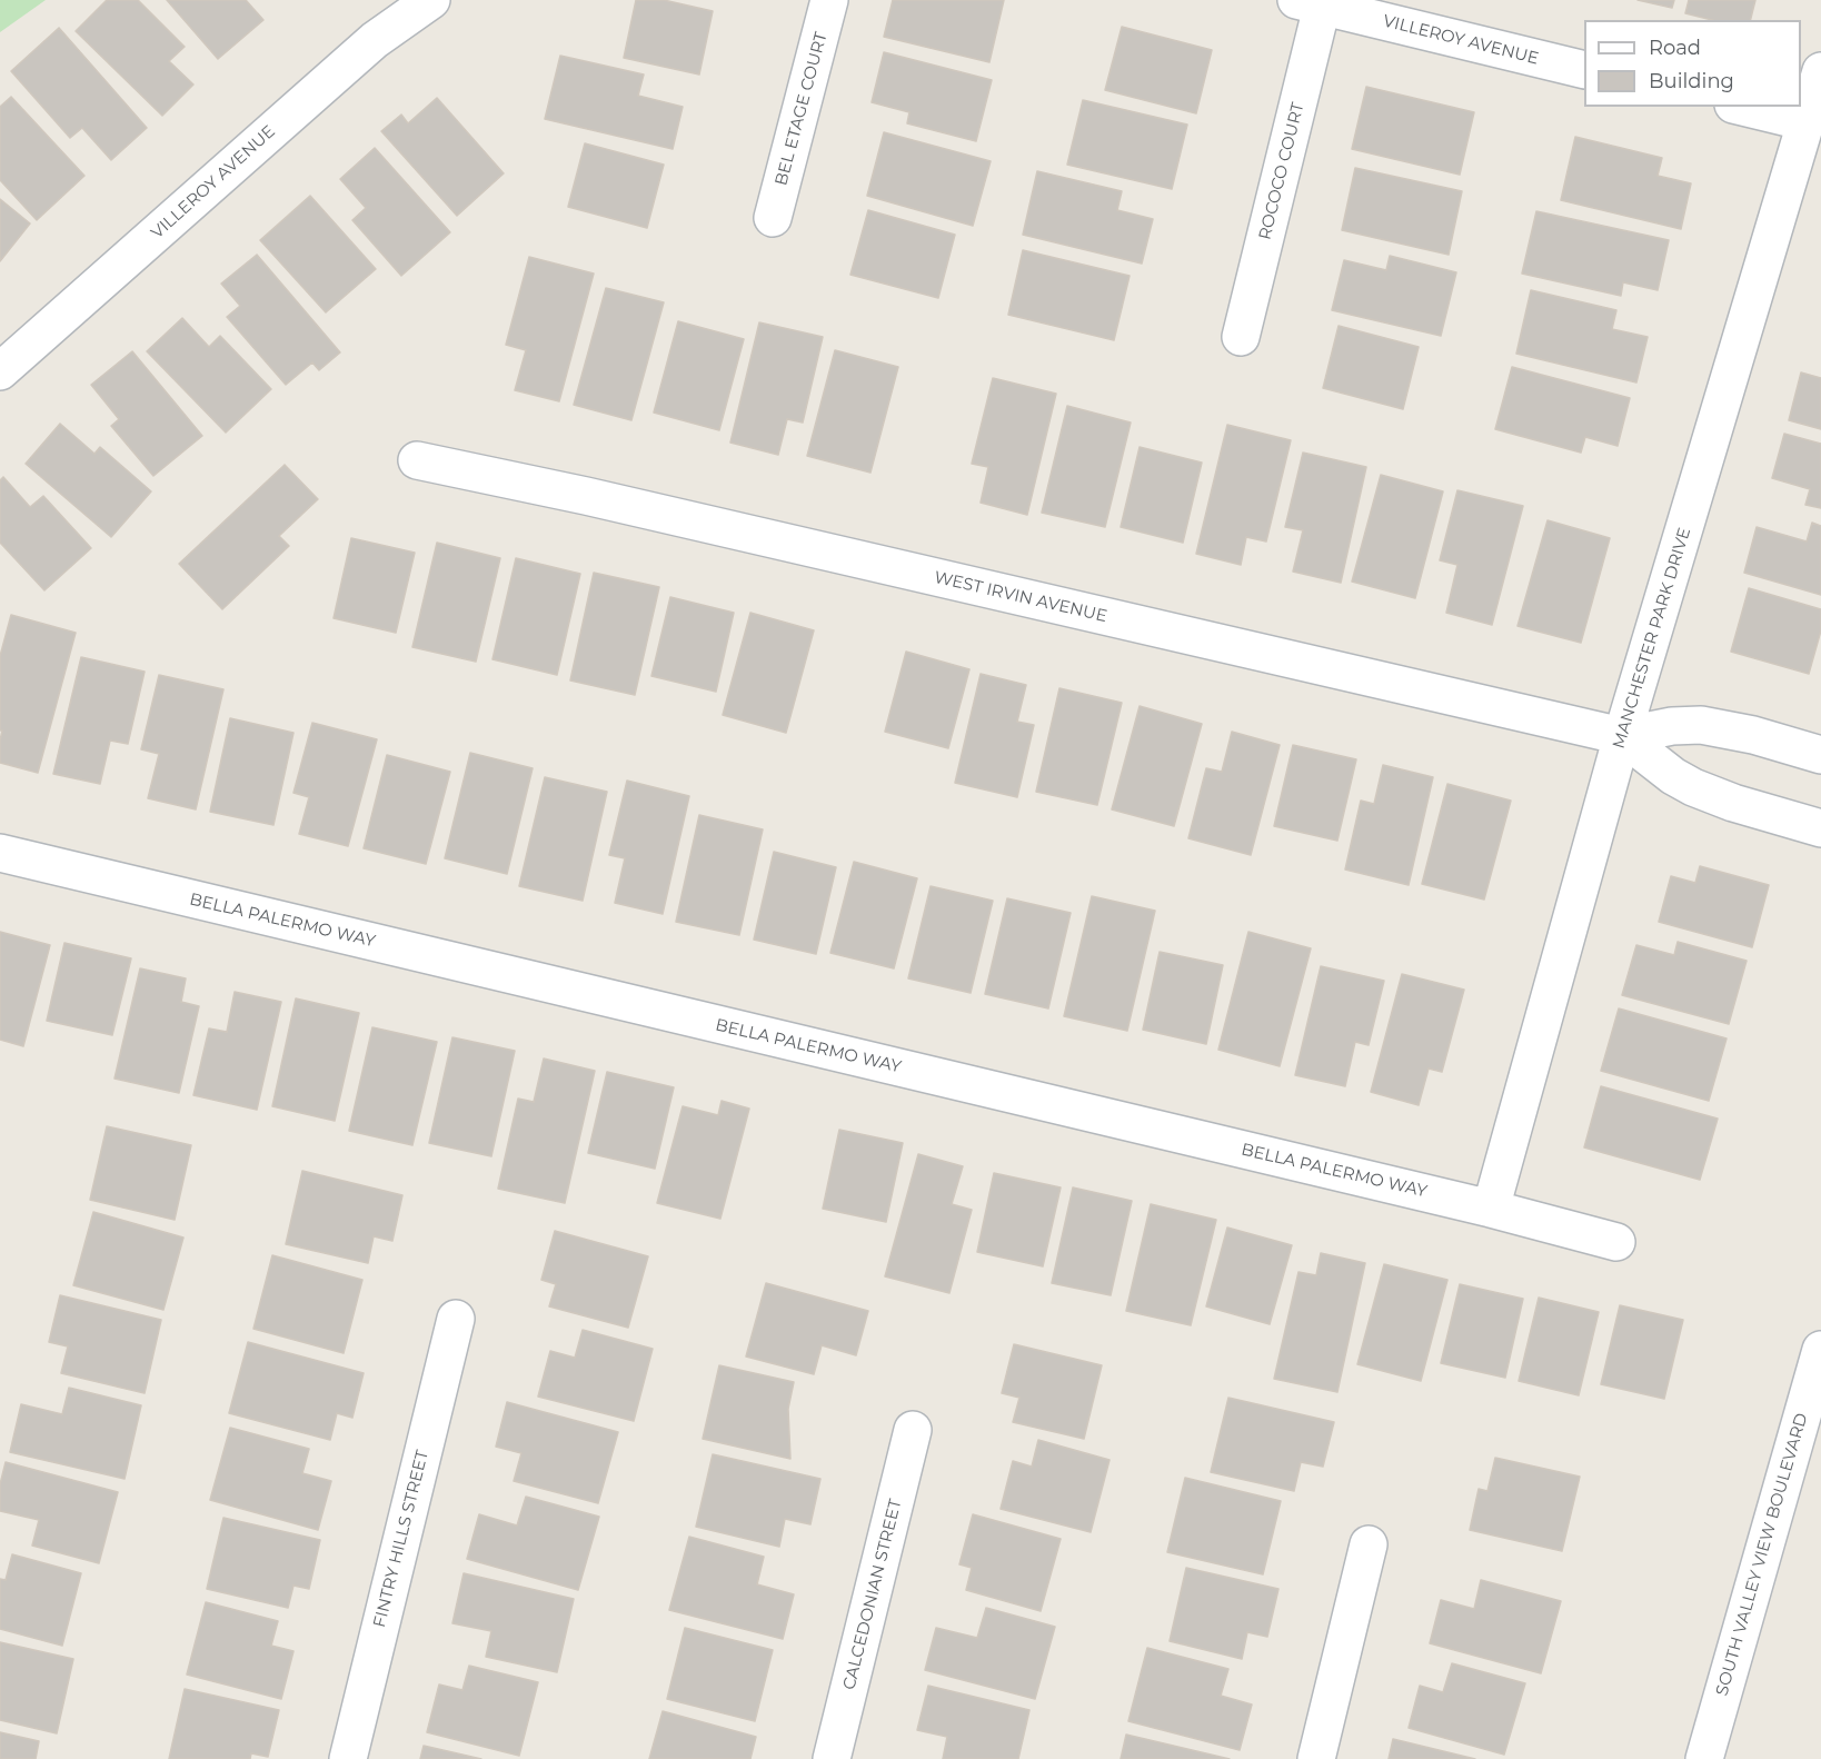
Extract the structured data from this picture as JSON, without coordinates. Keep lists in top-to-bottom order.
{
  "streets": {
    "street": [
      "VILLEROY AVENUE",
      "BEL ETAGE COURT",
      "ROCOCO COURT",
      "WEST IRVIN AVENUE",
      "MANCHESTER PARK DRIVE",
      "BELLA PALERMO WAY",
      "FINTRY HILLS STREET",
      "SOUTH VALLEY VIEW BOULEVARD",
      "CALCEDONIAN STREET"
    ]
  },
  "crossings": [
    ["VILLEROY AVENUE", "ROCOCO COURT"],
    ["WEST IRVIN AVENUE", "MANCHESTER PARK DRIVE"],
    ["MANCHESTER PARK DRIVE", "BELLA PALERMO WAY"]
  ],
  "legend": ["Road", "Building"]
}
